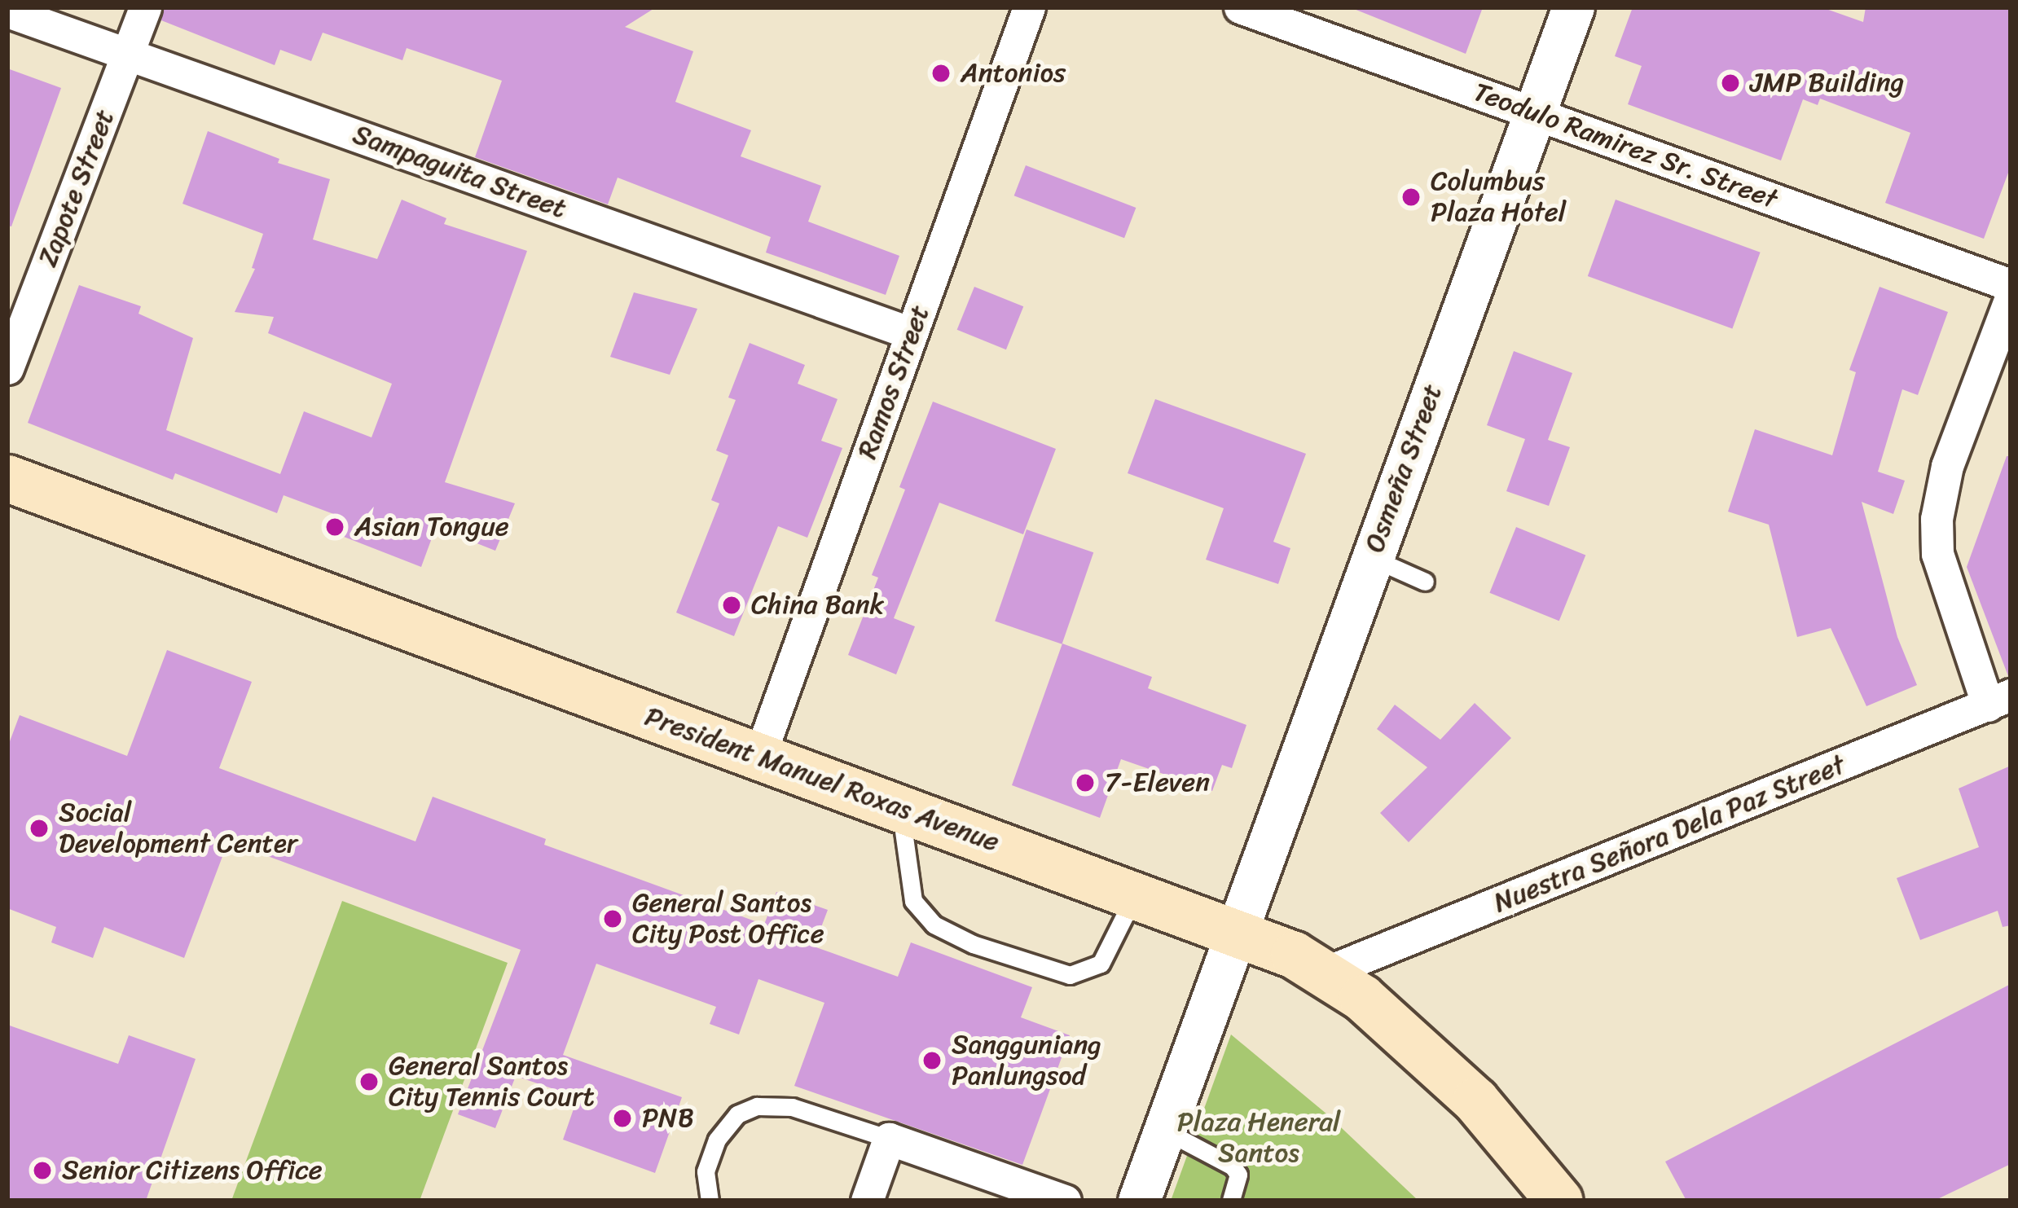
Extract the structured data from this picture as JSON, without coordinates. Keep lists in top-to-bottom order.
{
  "streets": {
    "main road": ["President Manuel Roxas Avenue"],
    "street": [
      "Teodulo Ramirez Sr. Street",
      "Sampaguita Street",
      "Zapote Street",
      "Ramos Street",
      "Osmeña Street",
      "Nuestra Señora Dela Paz Street"
    ]
  },
  "crossings": [
    ["Teodulo Ramirez Sr. Street", "Osmeña Street"],
    ["Sampaguita Street", "Zapote Street"],
    ["Sampaguita Street", "Ramos Street"],
    ["Ramos Street", "President Manuel Roxas Avenue"],
    ["Osmeña Street", "President Manuel Roxas Avenue"],
    ["President Manuel Roxas Avenue", "Nuestra Señora Dela Paz Street"]
  ],
  "parks": ["Plaza Heneral Santos"],
  "places": [
    "Antonios",
    "JMP Building",
    "Columbus Plaza Hotel",
    "Asian Tongue",
    "China Bank",
    "7-Eleven",
    "Social Development Center",
    "General Santos City Post Office",
    "Sangguniang Panlungsod",
    "General Santos City Tennis Court",
    "PNB",
    "Senior Citizens Office"
  ]
}
